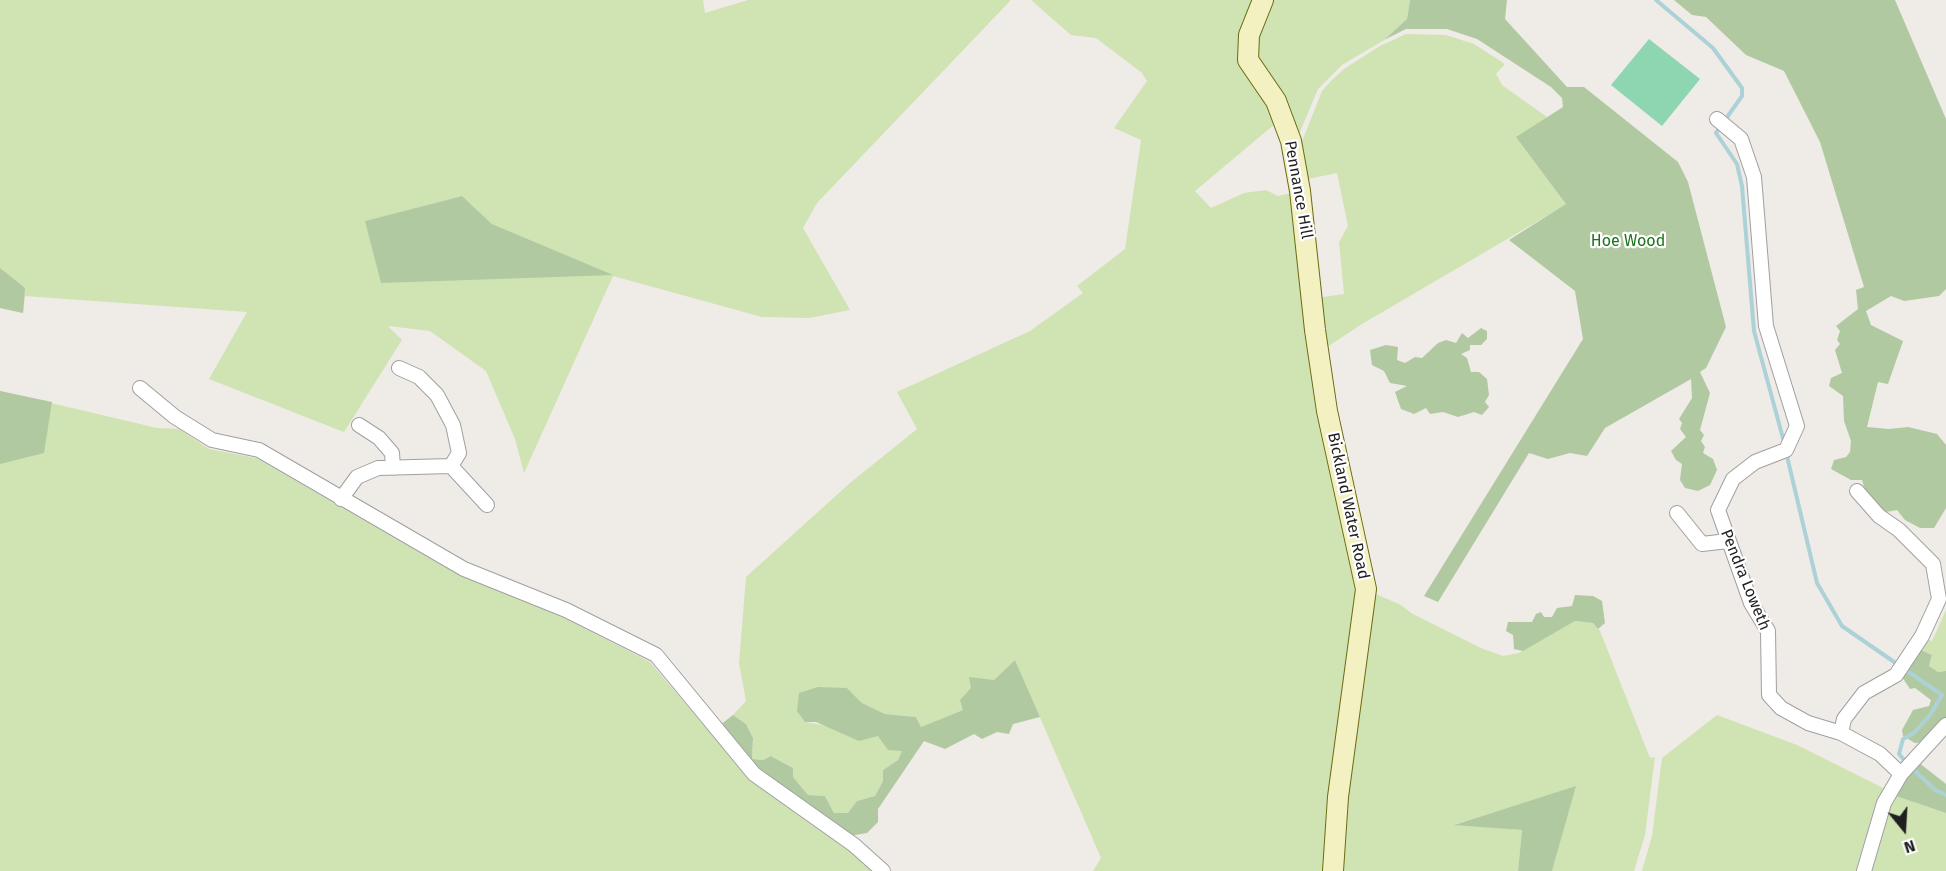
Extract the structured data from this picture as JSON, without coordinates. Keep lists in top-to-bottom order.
{
  "streets": {
    "street": ["Pennance Hill", "Bickland Water Road", "Pendra Loweth"]
  },
  "crossings": [
    ["Pennance Hill", "Bickland Water Road"]
  ],
  "parks": ["Hoe Wood"],
  "north": "bottom"
}
